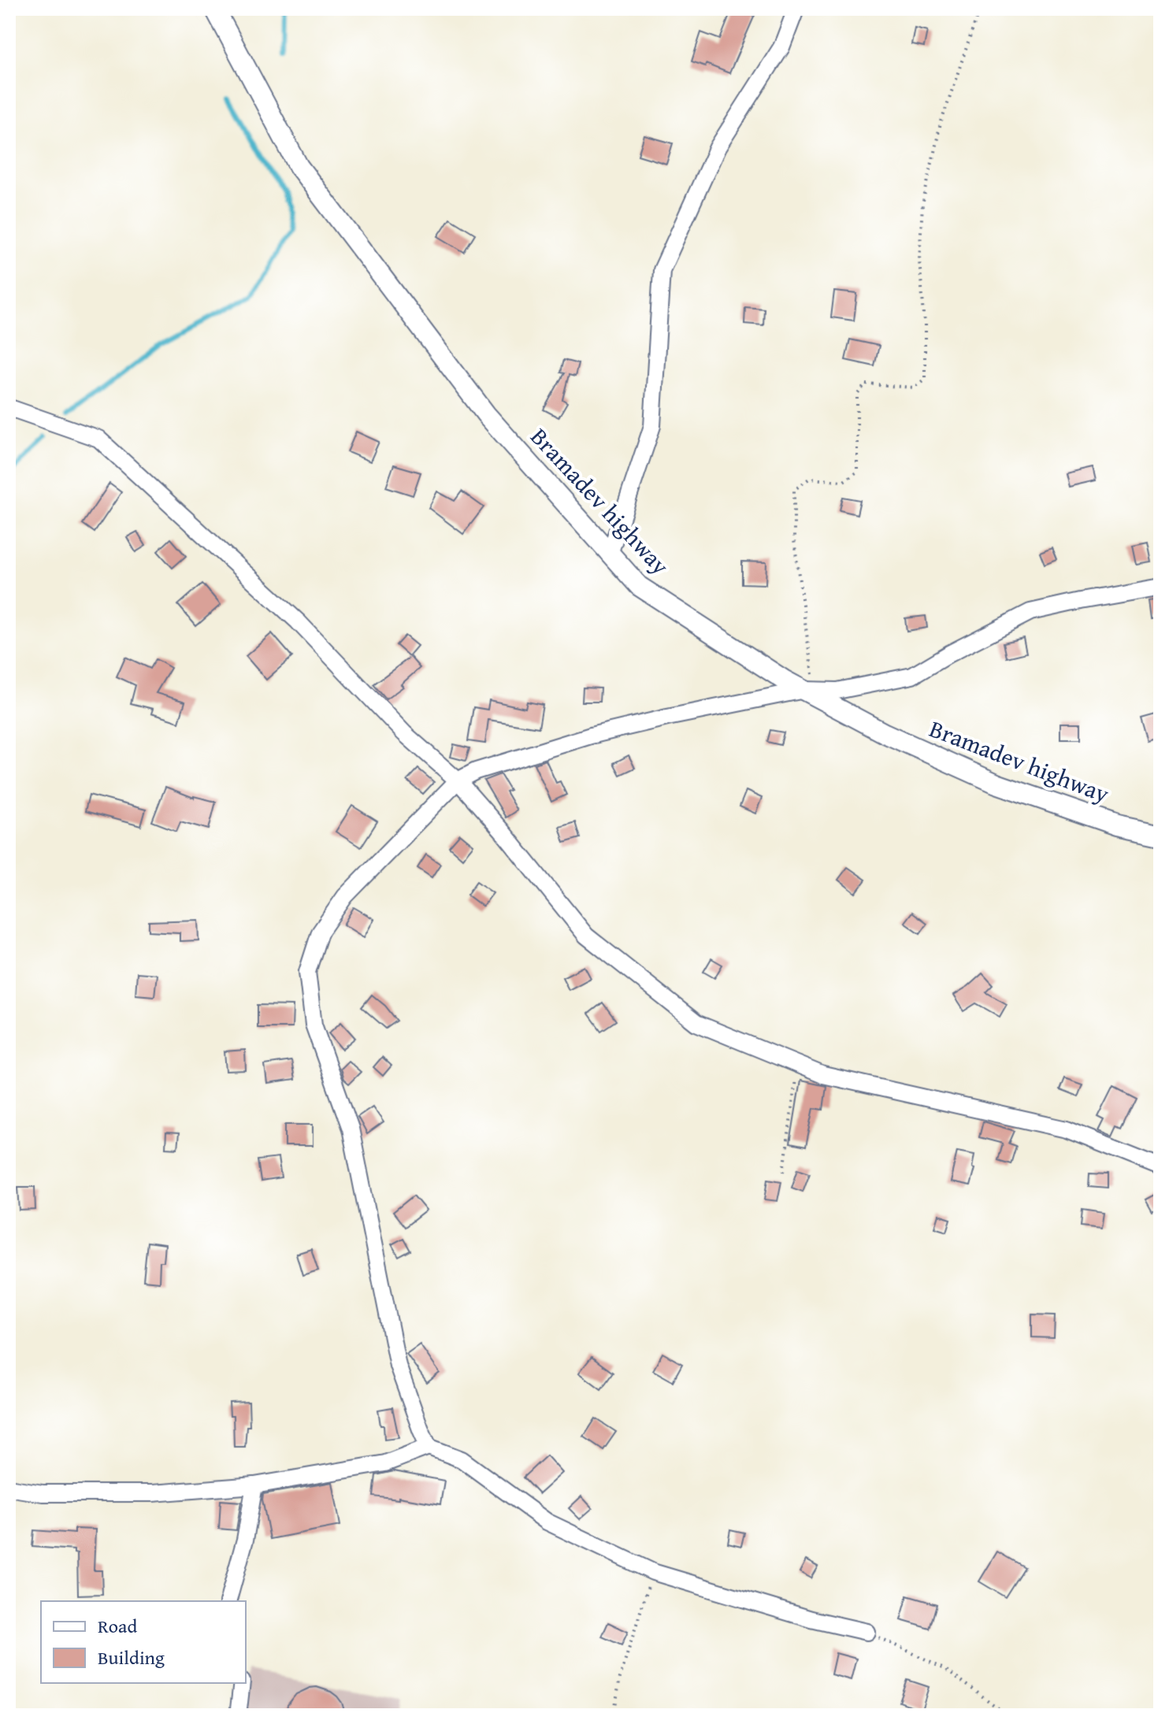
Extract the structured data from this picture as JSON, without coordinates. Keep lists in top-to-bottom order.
{
  "streets": {
    "street": ["Bramadev highway"]
  },
  "legend": ["Road", "Building"]
}
